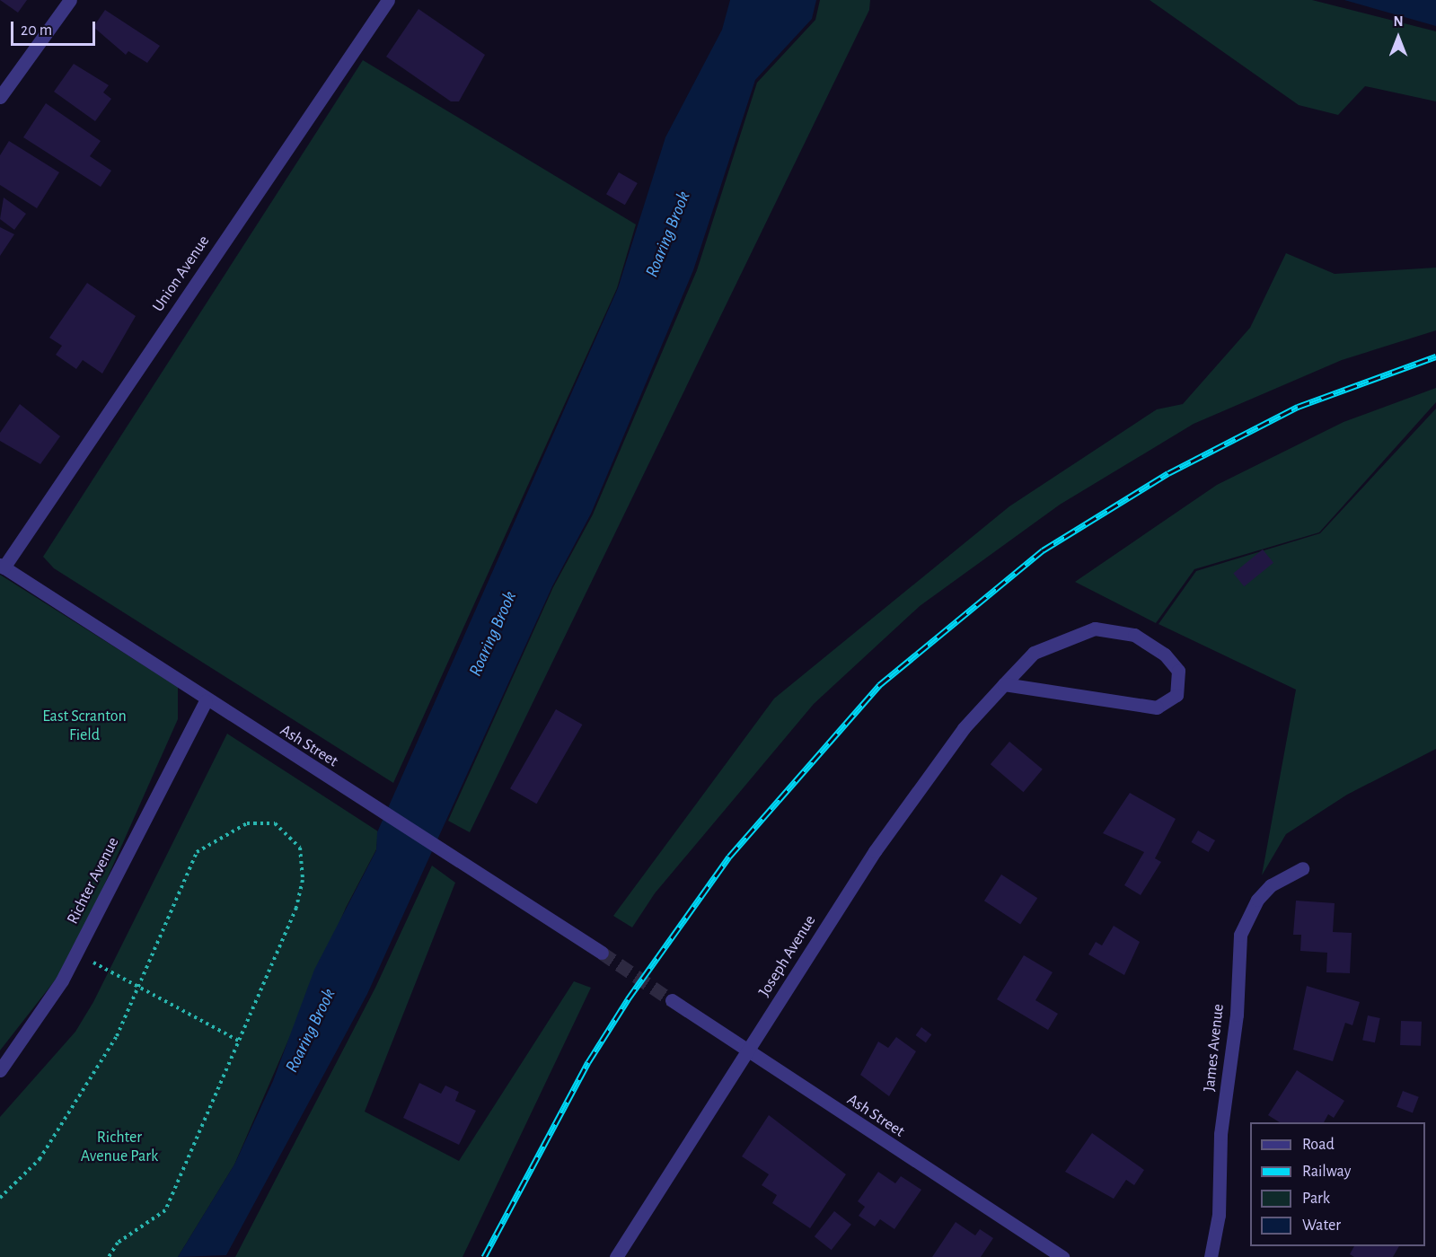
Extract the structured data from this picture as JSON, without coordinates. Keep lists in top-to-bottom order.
{
  "streets": {
    "street": [
      "Union Avenue",
      "Ash Street",
      "Richter Avenue",
      "Joseph Avenue",
      "James Avenue"
    ]
  },
  "crossings": [
    ["Union Avenue", "Ash Street"],
    ["Ash Street", "Richter Avenue"],
    ["Ash Street", "Joseph Avenue"]
  ],
  "water": ["Roaring Brook"],
  "parks": ["East Scranton Field", "Richter Avenue Park"],
  "legend": [
    "Road",
    "Railway",
    "Park",
    "Water"
  ],
  "scale_bar": "20 m",
  "north": "top"
}
